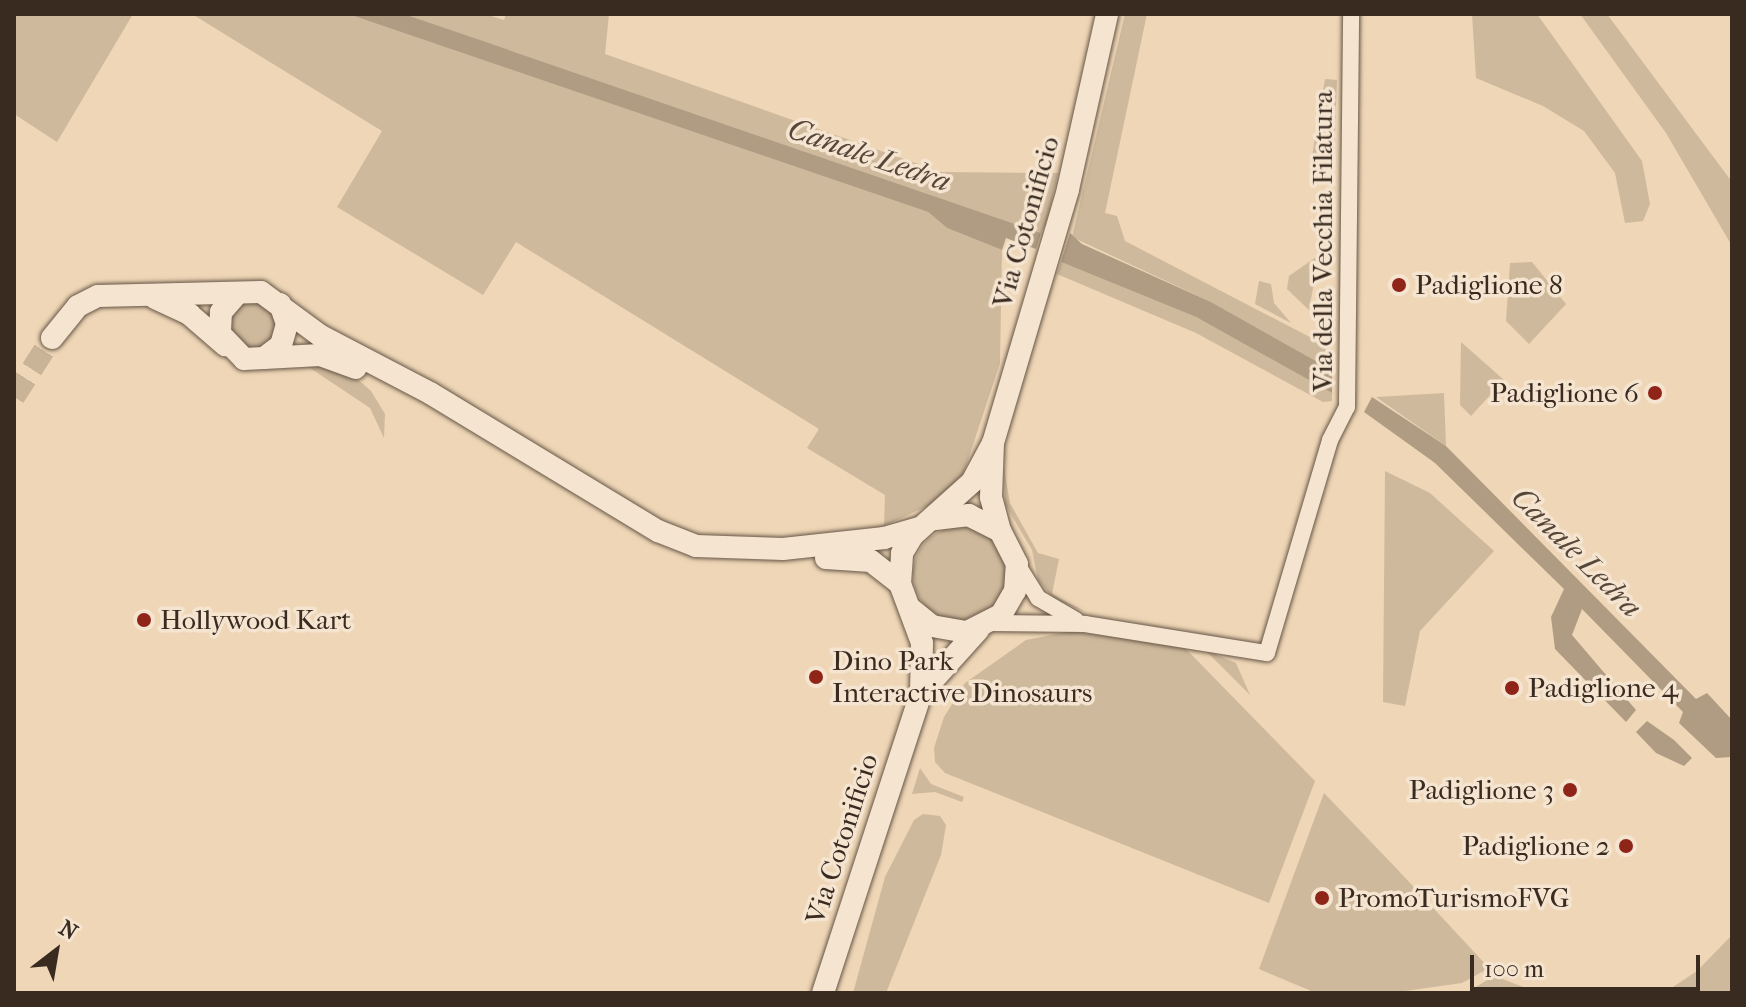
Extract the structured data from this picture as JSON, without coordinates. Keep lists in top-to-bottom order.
{
  "streets": {
    "street": ["Via Cotonificio", "Via della Vecchia Filatura"]
  },
  "crossings": [
    ["Via Cotonificio", "Via della Vecchia Filatura"]
  ],
  "water": ["Canale Ledra"],
  "places": [
    "Padiglione 8",
    "Padiglione 6",
    "Hollywood Kart",
    "Dino Park Interactive Dinosaurs",
    "Padiglione 4",
    "Padiglione 3",
    "Padiglione 2",
    "PromoTurismoFVG"
  ],
  "scale_bar": "100 m",
  "north": "top right"
}
